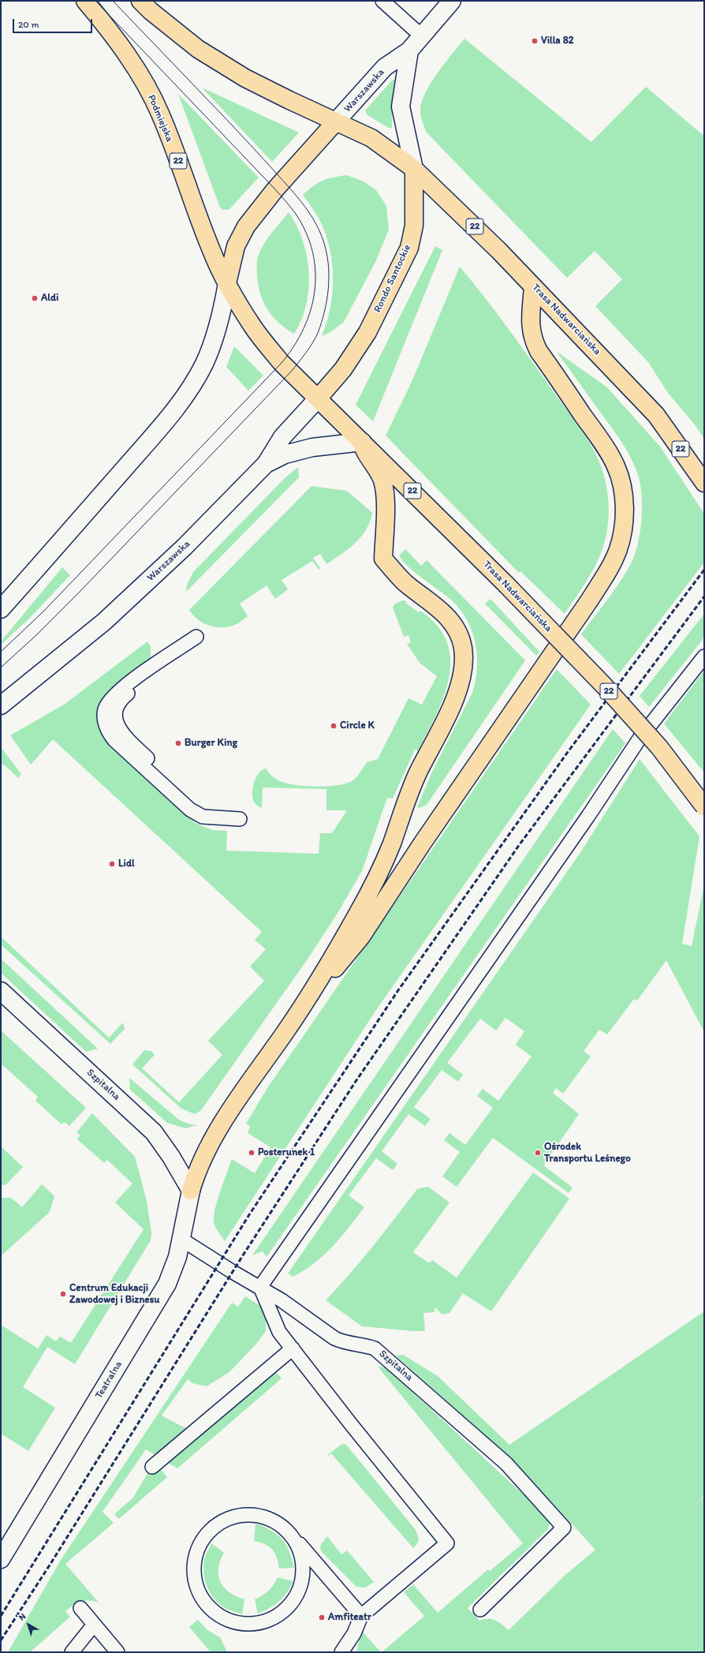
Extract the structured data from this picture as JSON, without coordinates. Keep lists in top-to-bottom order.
{
  "streets": {
    "main road": [
      "Podmiejska",
      "22",
      "Rondo Santockie",
      "Trasa Nadwarciańska"
    ],
    "street": ["Warszawska", "Szpitalna", "Teatralna"]
  },
  "crossings": [
    ["Warszawska", "22"],
    ["Warszawska", "Rondo Santockie"],
    ["Warszawska", "Trasa Nadwarciańska"],
    ["Podmiejska", "22"],
    ["22", "Rondo Santockie"],
    ["22", "Trasa Nadwarciańska"],
    ["Rondo Santockie", "Trasa Nadwarciańska"],
    ["Szpitalna", "Teatralna"]
  ],
  "places": [
    "Villa 82",
    "Aldi",
    "Circle K",
    "Burger King",
    "Lidl",
    "Posterunek 1",
    "Ośrodek Transportu Leśnego",
    "Centrum Edukacji Zawodowej i Biznesu",
    "Amfiteatr"
  ],
  "scale_bar": "20 m",
  "north": "top left"
}
